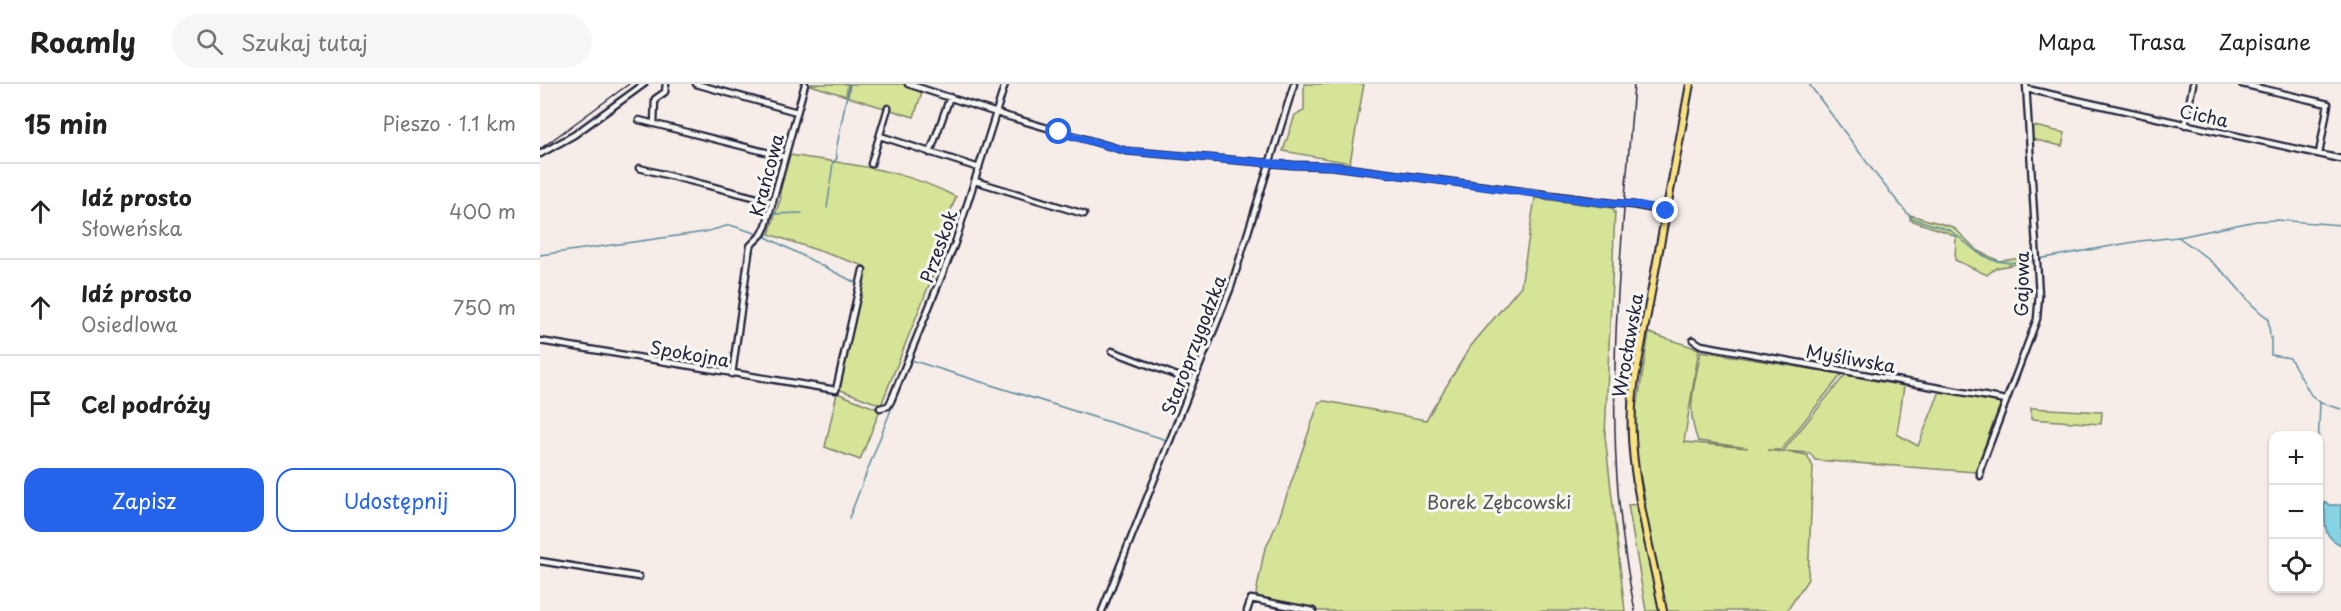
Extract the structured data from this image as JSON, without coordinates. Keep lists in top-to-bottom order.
{
  "streets": {
    "main road": ["Wrocławska"],
    "street": [
      "Cicha",
      "Krańcowa",
      "Przeskok",
      "Gajowa",
      "Staroprzygodzka",
      "Spokojna",
      "Myśliwska"
    ]
  },
  "crossings": [
    ["Cicha", "Gajowa"],
    ["Krańcowa", "Spokojna"],
    ["Gajowa", "Myśliwska"]
  ],
  "parks": ["Borek Zębcowski"],
  "page": {
    "header": "Roamly",
    "search": "Szukaj tutaj",
    "nav": ["Mapa", "Trasa", "Zapisane"],
    "heading": ["15 min", "Pieszo · 1.1 km"],
    "list": [
      ["Idź prosto", "Słoweńska", "400 m"],
      ["Idź prosto", "Osiedlowa", "750 m"],
      "Cel podróży"
    ],
    "map_buttons": ["+", "−"],
    "buttons": ["Zapisz", "Udostępnij"]
  }
}
